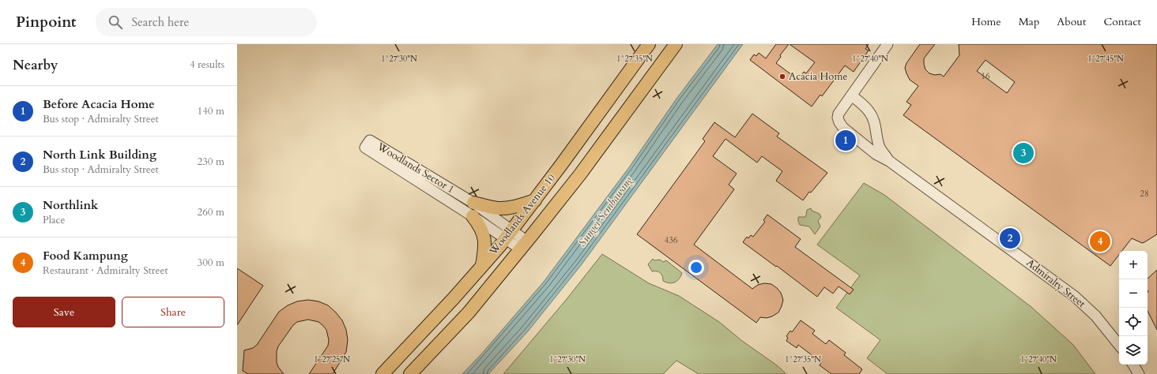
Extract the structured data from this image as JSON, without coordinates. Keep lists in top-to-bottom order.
{
  "streets": {
    "main road": ["Woodlands Avenue 10"],
    "street": ["Woodlands Sector 1", "Admiralty Street"]
  },
  "crossings": [
    ["Woodlands Sector 1", "Woodlands Avenue 10"]
  ],
  "water": ["Sungei Sembawang"],
  "places": ["Acacia Home"],
  "house_numbers": ["16", "28", "436"],
  "page": {
    "header": "Pinpoint",
    "search": "Search here",
    "nav": [
      "Home",
      "Map",
      "About",
      "Contact"
    ],
    "heading": ["Nearby", "4 results"],
    "list": [
      {
        "mark": "1",
        "name": "Before Acacia Home",
        "note": "Bus stop · Admiralty Street",
        "value": "140 m"
      },
      {
        "mark": "2",
        "name": "North Link Building",
        "note": "Bus stop · Admiralty Street",
        "value": "230 m"
      },
      {
        "mark": "3",
        "name": "Northlink",
        "note": "Place",
        "value": "260 m"
      },
      {
        "mark": "4",
        "name": "Food Kampung",
        "note": "Restaurant · Admiralty Street",
        "value": "300 m"
      }
    ],
    "pins": [
      "1",
      "3",
      "2",
      "4"
    ],
    "map_buttons": ["+", "−"],
    "buttons": ["Save", "Share"]
  },
  "coordinates": [
    "1°27'30\"N",
    "1°27'35\"N",
    "1°27'40\"N",
    "1°27'45\"N",
    "1°27'25\"N"
  ]
}
